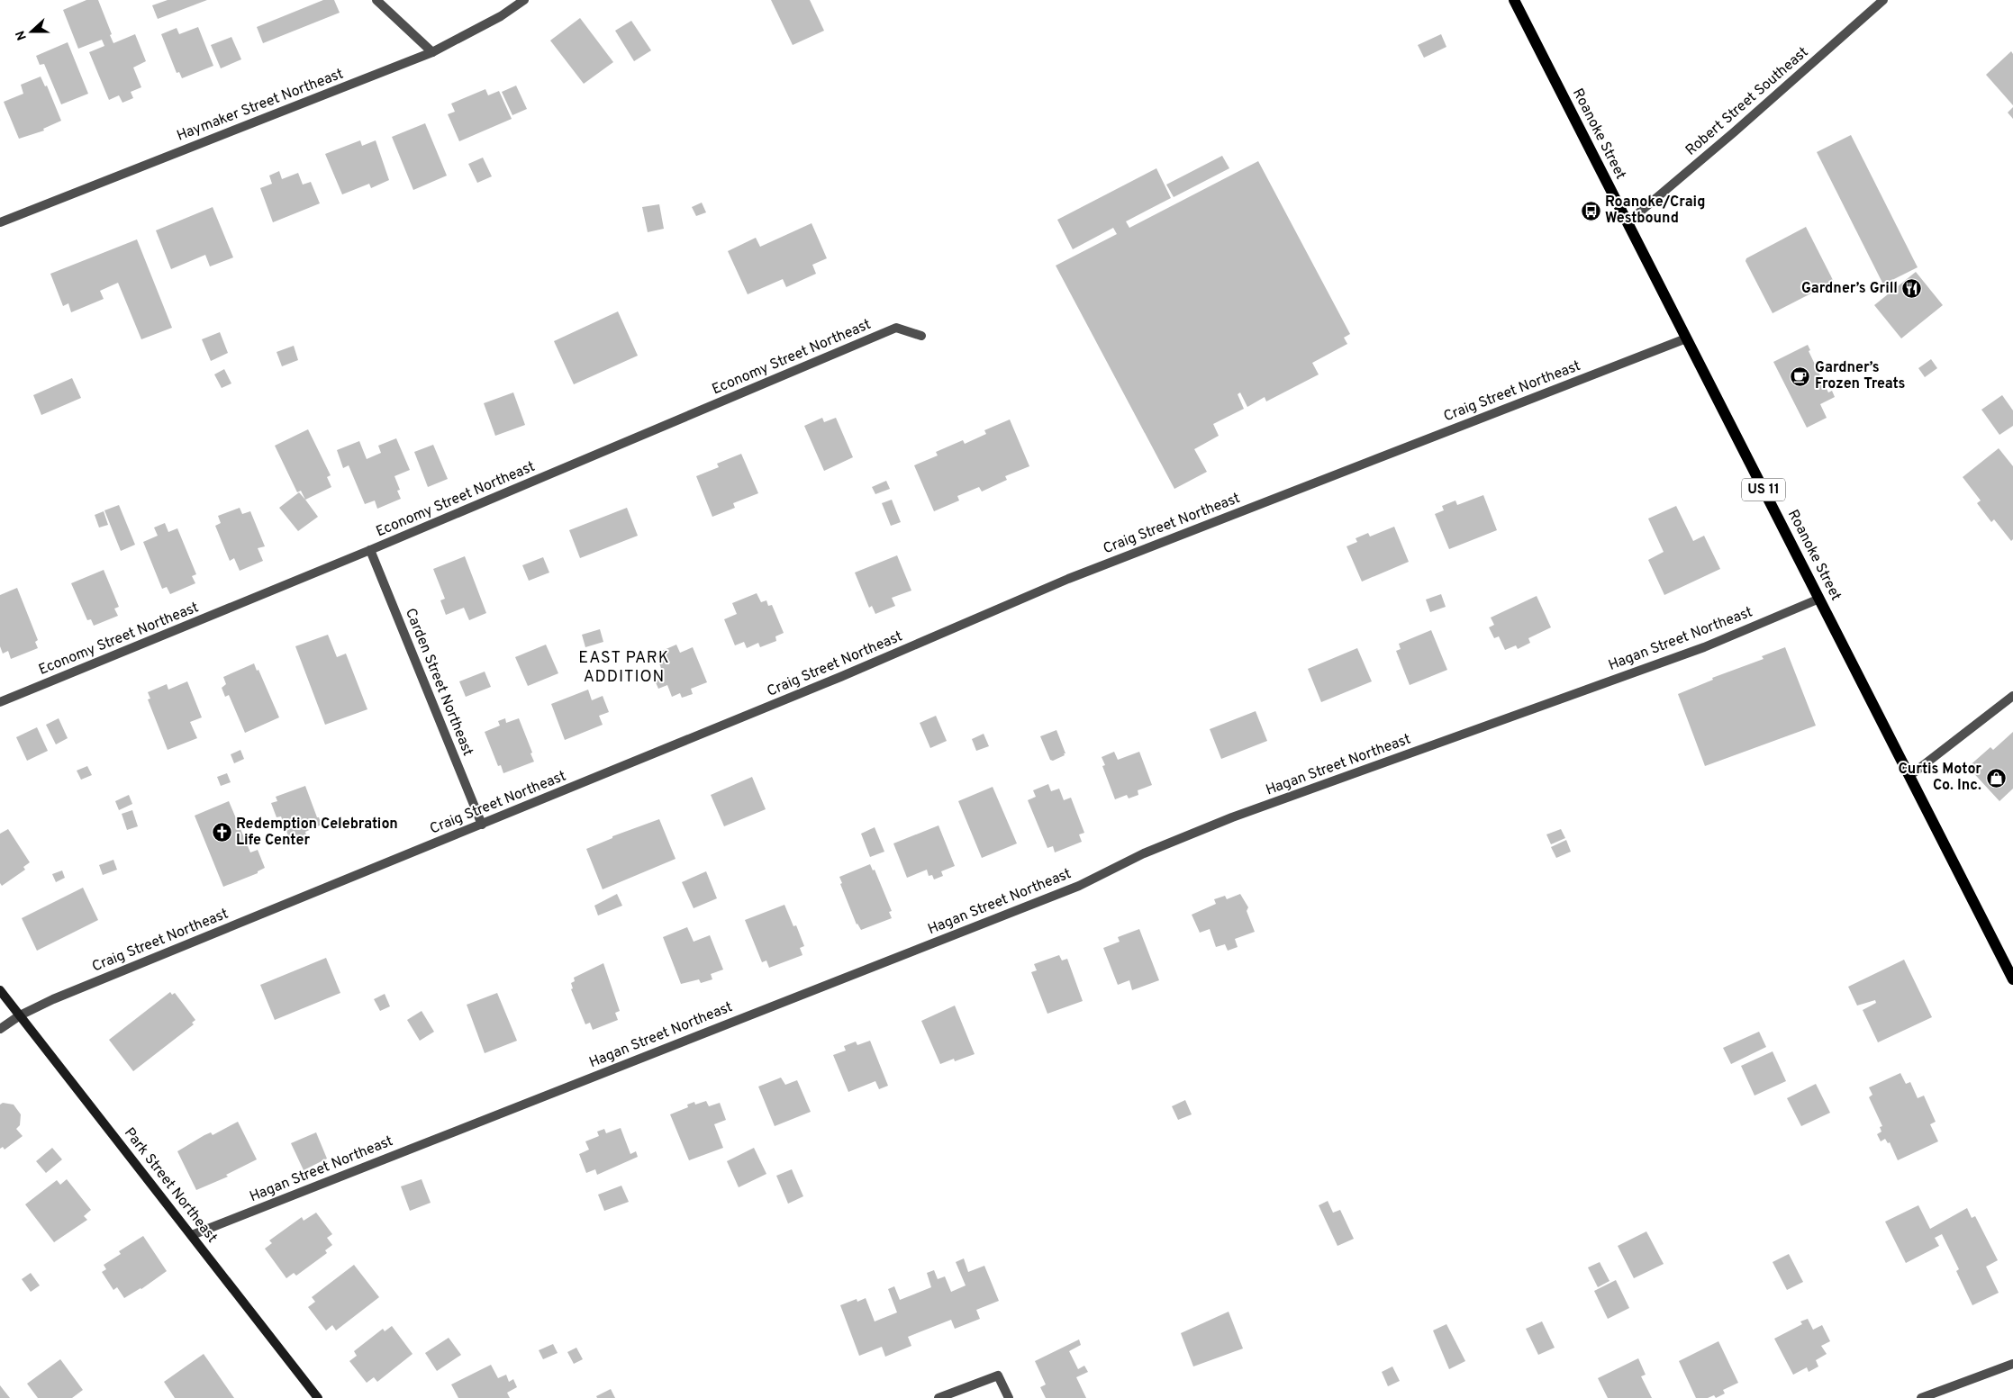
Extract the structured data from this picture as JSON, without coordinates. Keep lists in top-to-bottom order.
{
  "streets": {
    "main road": ["Roanoke Street", "US 11"],
    "street": [
      "Robert Street Southeast",
      "Haymaker Street Northeast",
      "Economy Street Northeast",
      "Craig Street Northeast",
      "Hagan Street Northeast",
      "Carden Street Northeast",
      "Park Street Northeast"
    ]
  },
  "crossings": [
    ["Robert Street Southeast", "Roanoke Street"],
    ["Roanoke Street", "Craig Street Northeast"],
    ["Roanoke Street", "Hagan Street Northeast"],
    ["Economy Street Northeast", "Carden Street Northeast"],
    ["Craig Street Northeast", "Carden Street Northeast"],
    ["Craig Street Northeast", "Park Street Northeast"],
    ["Hagan Street Northeast", "Park Street Northeast"]
  ],
  "districts": ["EAST PARK ADDITION"],
  "places": {
    "bus stop": ["Roanoke/Craig Westbound"],
    "restaurant": ["Gardner’s Grill"],
    "cafe": ["Gardner’s Frozen Treats"],
    "shop": ["Curtis Motor Co. Inc."],
    "church": ["Redemption Celebration Life Center"]
  },
  "north": "left"
}
